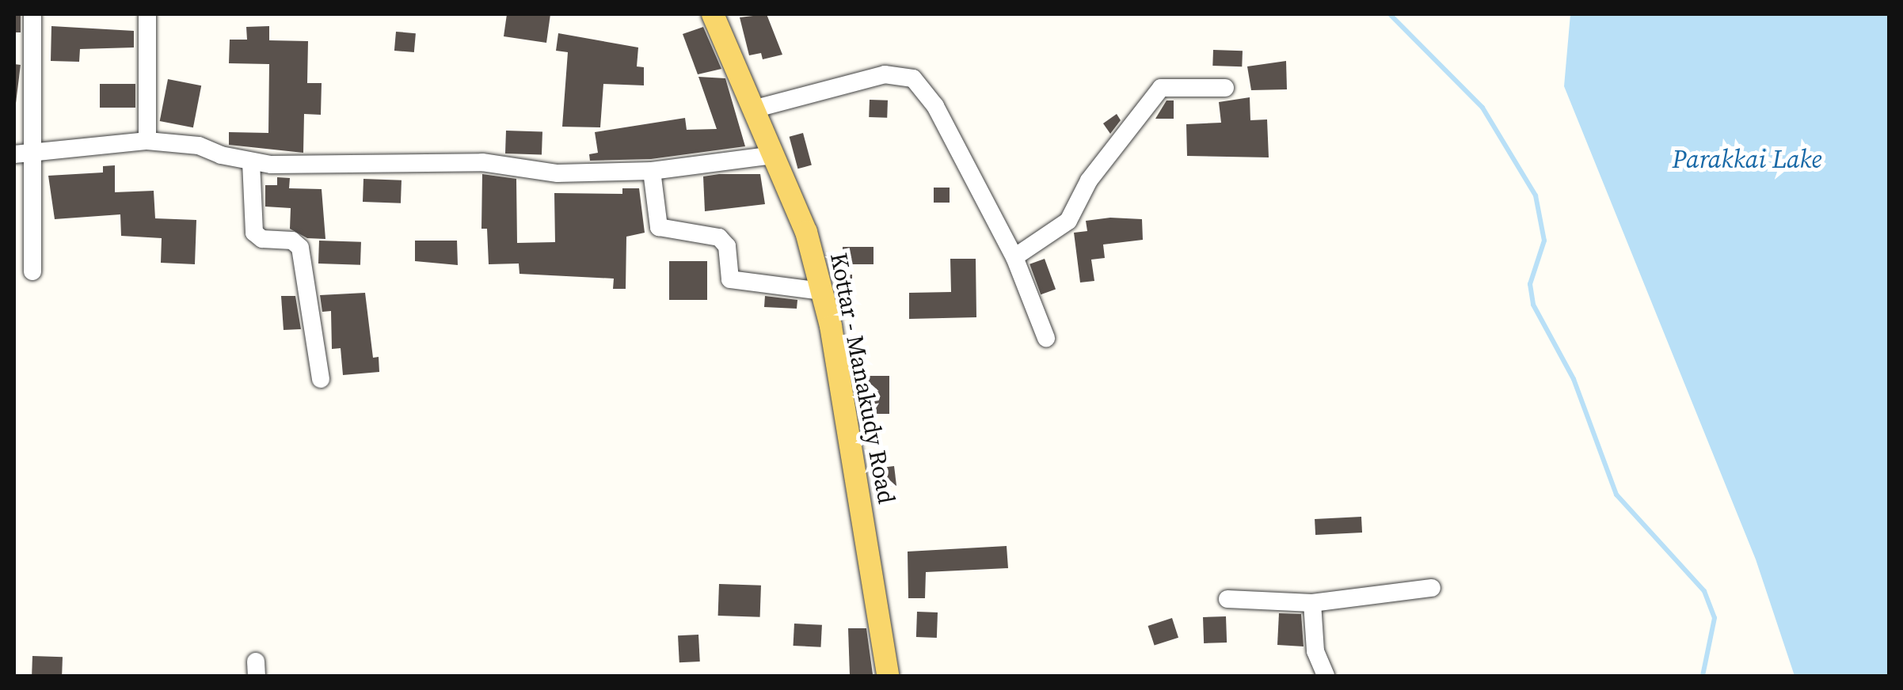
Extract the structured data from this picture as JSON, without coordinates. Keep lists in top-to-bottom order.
{
  "streets": {
    "main road": ["Kottar - Manakudy Road"]
  },
  "water": ["Parakkai Lake"]
}
